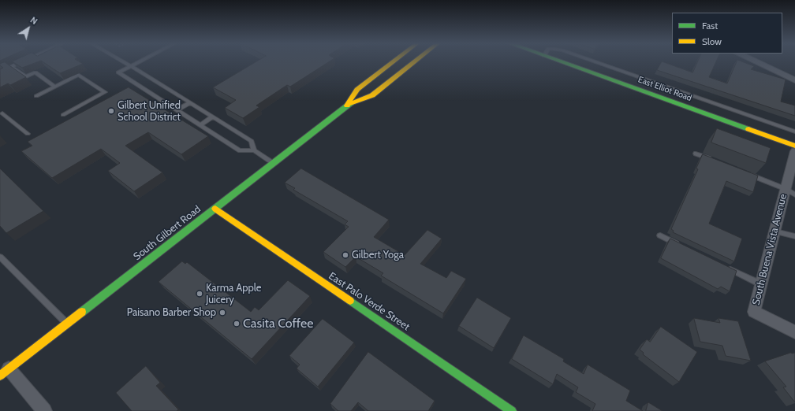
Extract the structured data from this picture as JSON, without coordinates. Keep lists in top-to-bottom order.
{
  "streets": {
    "main road": ["East Elliot Road", "South Gilbert Road", "East Palo Verde Street"],
    "street": ["South Buena Vista Avenue"]
  },
  "crossings": [
    ["South Gilbert Road", "East Palo Verde Street"]
  ],
  "places": [
    "Gilbert Unified School District",
    "Gilbert Yoga",
    "Karma Apple Juicery",
    "Paisano Barber Shop",
    "Casita Coffee"
  ],
  "legend": ["Fast", "Slow"],
  "north": "top right"
}
